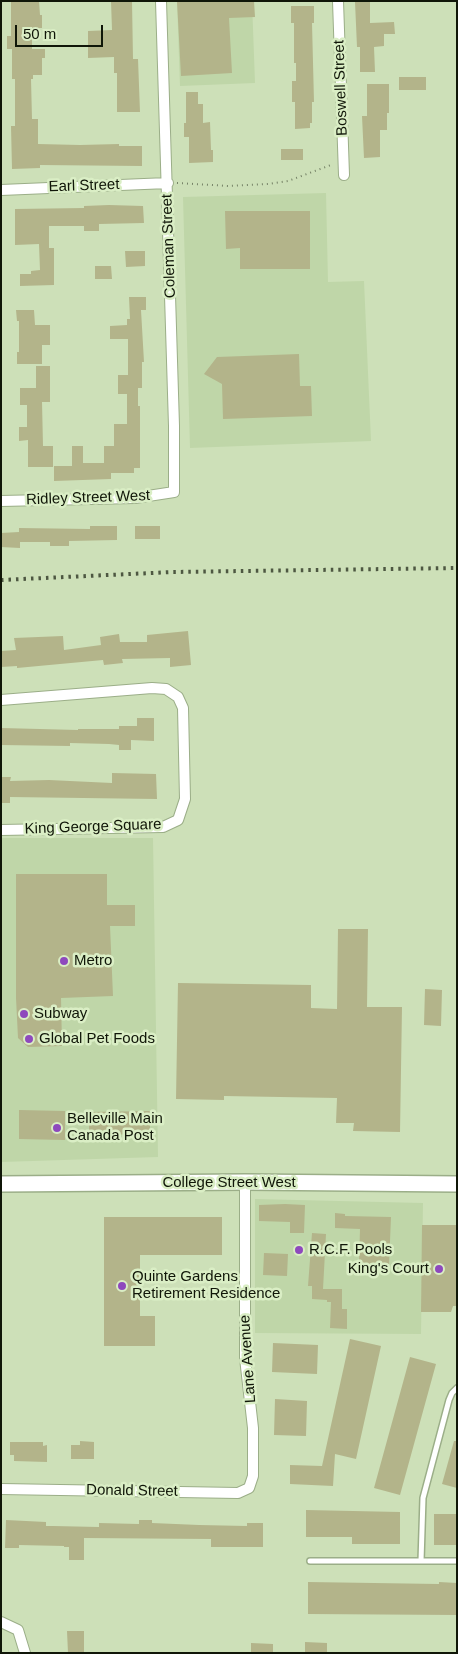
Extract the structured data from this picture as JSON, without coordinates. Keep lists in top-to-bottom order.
{
  "streets": {
    "main road": ["College Street West"],
    "street": [
      "Boswell Street",
      "Earl Street",
      "Coleman Street",
      "Ridley Street West",
      "King George Square",
      "Lane Avenue",
      "Donald Street"
    ]
  },
  "crossings": [
    ["Earl Street", "Coleman Street"],
    ["Coleman Street", "Ridley Street West"],
    ["College Street West", "Lane Avenue"],
    ["Lane Avenue", "Donald Street"]
  ],
  "places": [
    "Metro",
    "Subway",
    "Global Pet Foods",
    "Belleville Main Canada Post",
    "R.C.F. Pools",
    "King's Court",
    "Quinte Gardens Retirement Residence"
  ],
  "scale_bar": "50 m"
}
